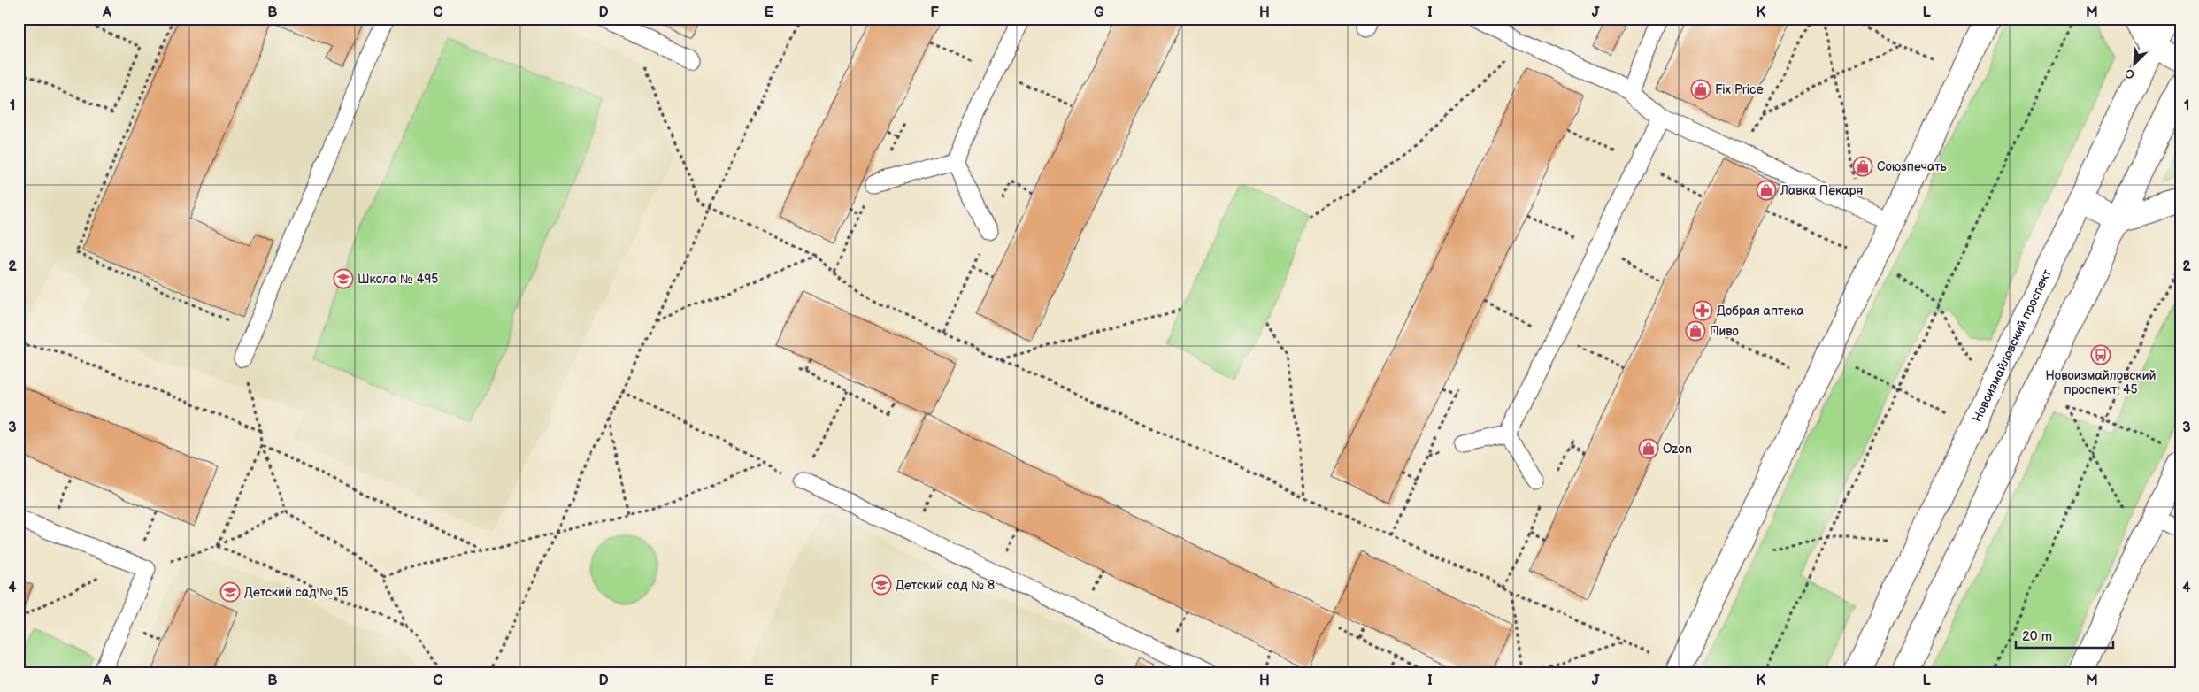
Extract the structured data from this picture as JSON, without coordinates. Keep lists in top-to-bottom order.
{
  "streets": {
    "street": ["Новоизмайловский проспект"]
  },
  "places": {
    "shop": [
      "Fix Price",
      "Союзпечать",
      "Лавка Пекаря",
      "Пиво",
      "Ozon"
    ],
    "school or university": ["Школа № 495", "Детский сад № 8", "Детский сад № 15"],
    "pharmacy": ["Добрая аптека"],
    "bus stop": ["Новоизмайловский проспект, 45"]
  },
  "scale_bar": "20 m",
  "north": "bottom left",
  "grid": {
    "columns": [
      "A",
      "B",
      "C",
      "D",
      "E",
      "F",
      "G",
      "H",
      "I",
      "J",
      "K",
      "L",
      "M"
    ],
    "rows": [
      "1",
      "2",
      "3",
      "4"
    ]
  }
}
